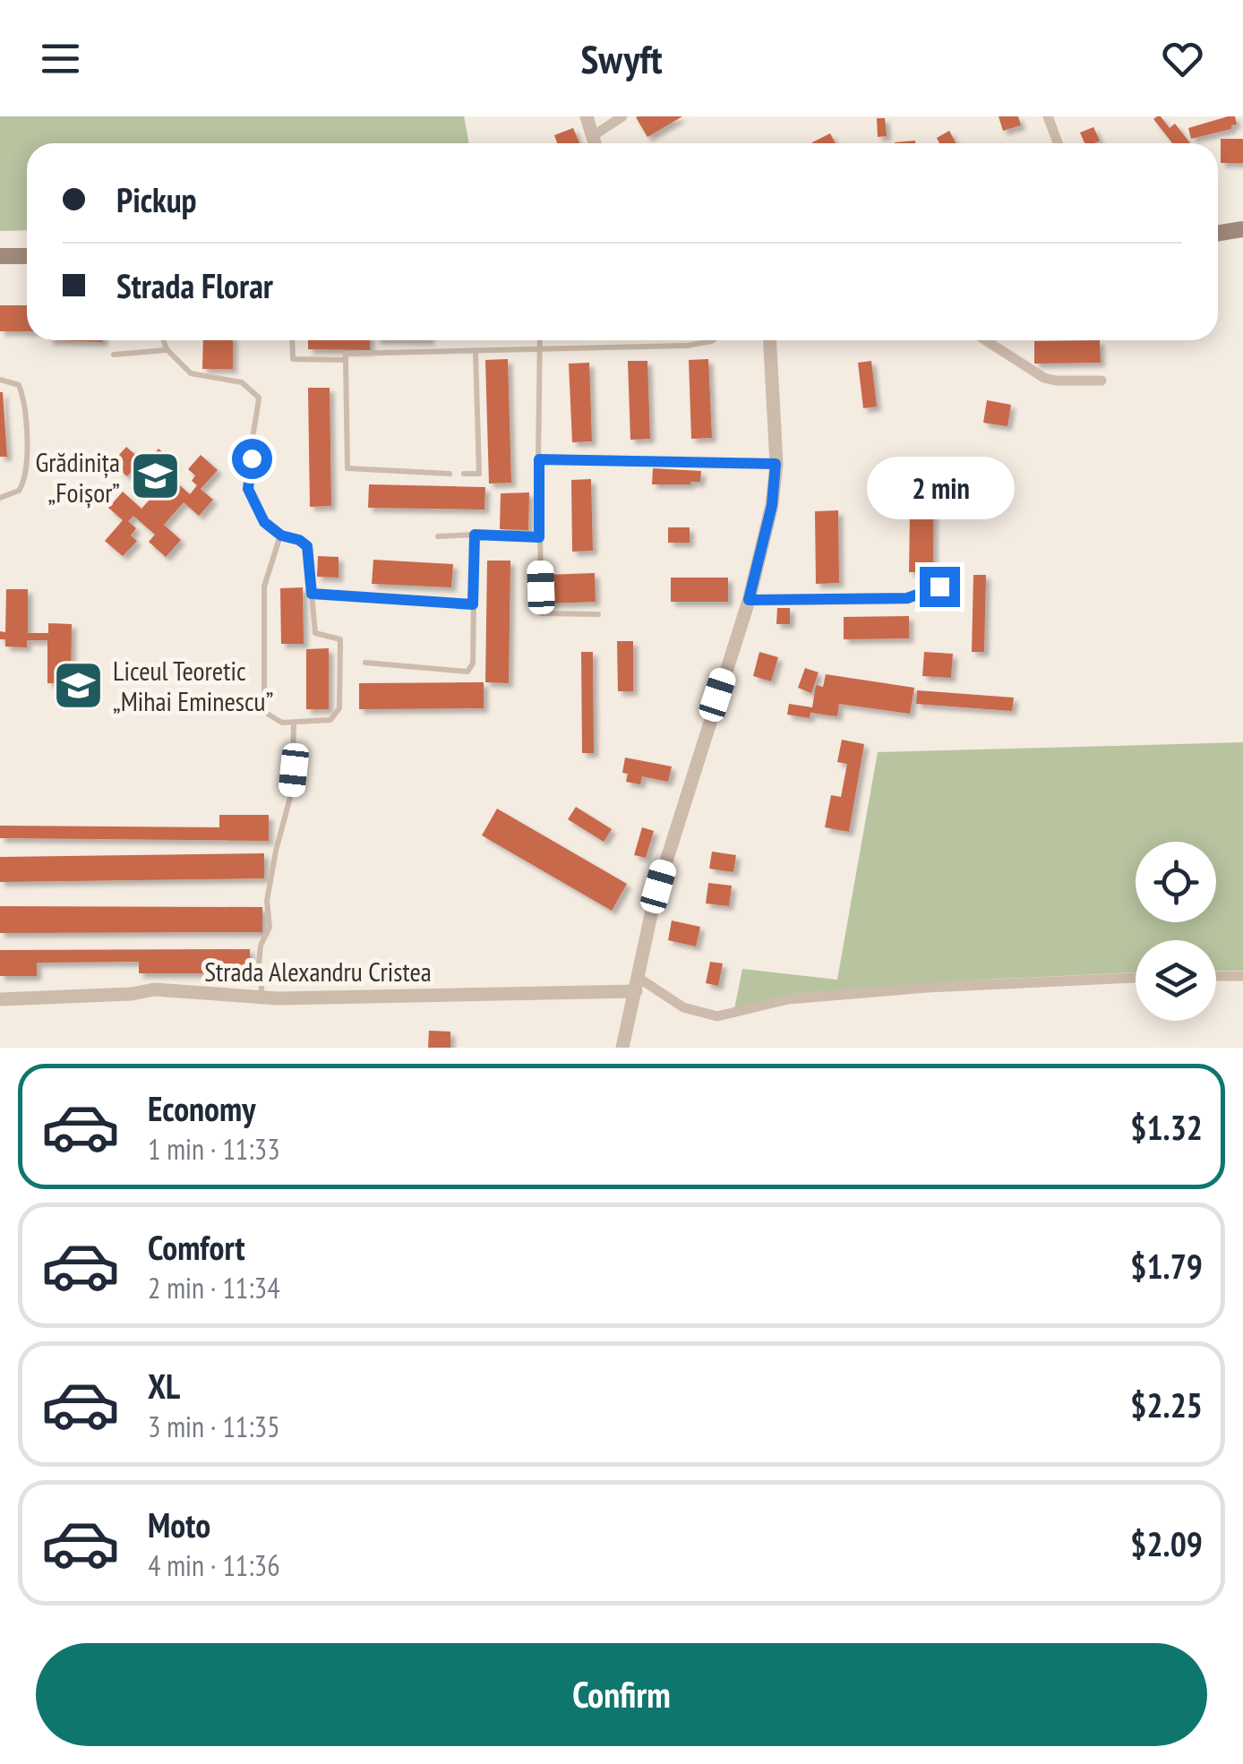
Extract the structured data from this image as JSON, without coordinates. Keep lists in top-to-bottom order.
{
  "streets": {
    "street": ["Strada Alexandru Cristea"]
  },
  "places": {
    "school or university": ["Grădinița „Foișor”", "Liceul Teoretic „Mihai Eminescu”"]
  },
  "page": {
    "header": "Swyft",
    "banner": ["Pickup", "Strada Florar"],
    "bubble": "2 min",
    "list": [
      {
        "name": "Economy",
        "note": "1 min · 11:33",
        "value": "$1.32"
      },
      {
        "name": "Comfort",
        "note": "2 min · 11:34",
        "value": "$1.79"
      },
      {
        "name": "XL",
        "note": "3 min · 11:35",
        "value": "$2.25"
      },
      {
        "name": "Moto",
        "note": "4 min · 11:36",
        "value": "$2.09"
      }
    ],
    "buttons": "Confirm"
  }
}
